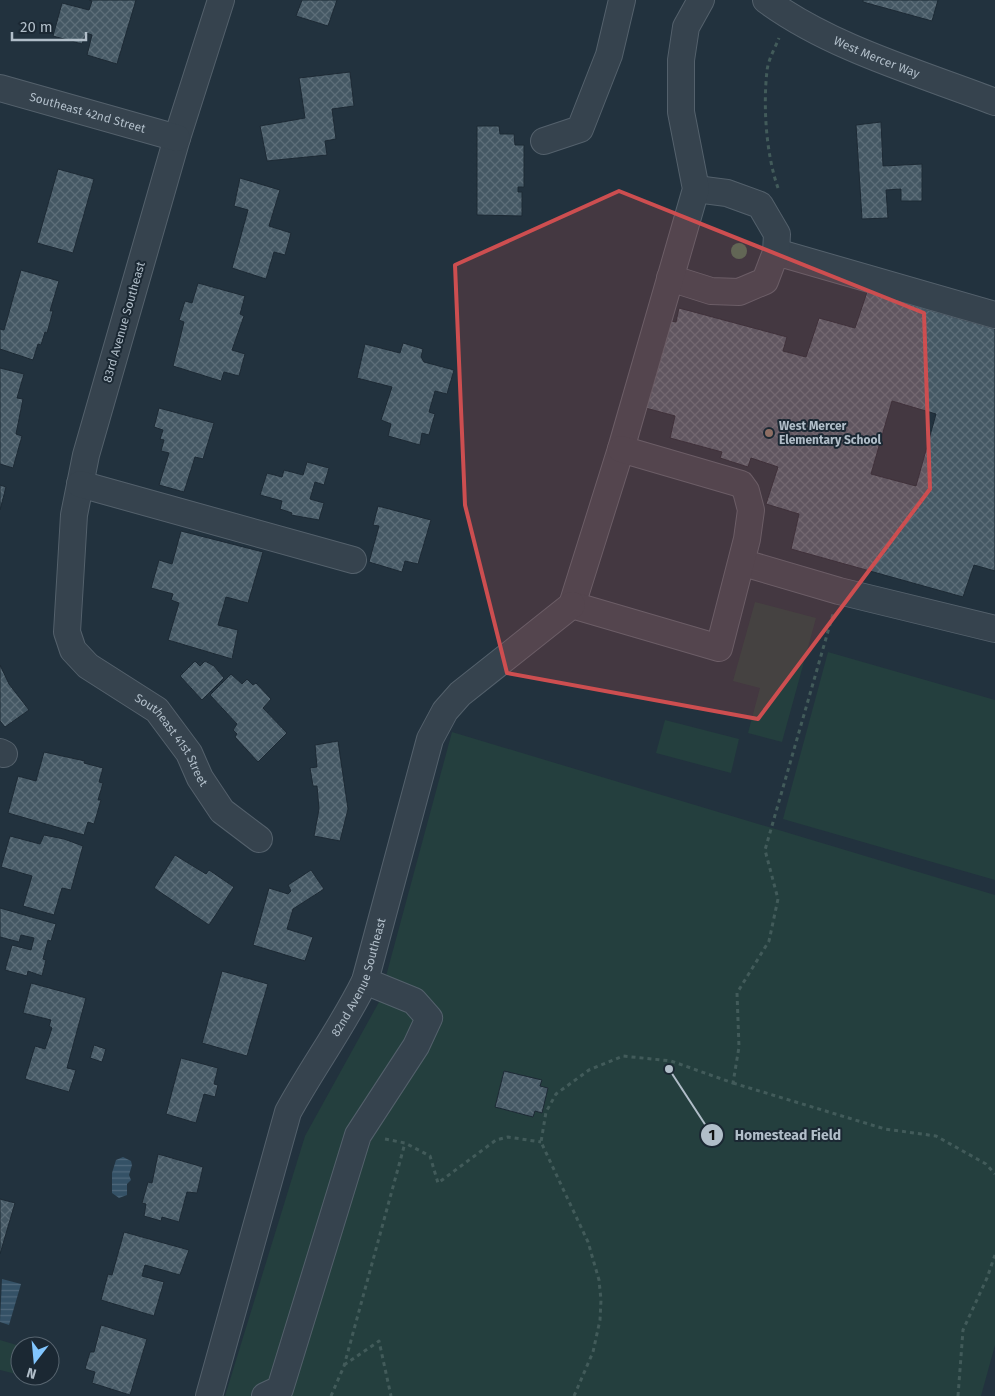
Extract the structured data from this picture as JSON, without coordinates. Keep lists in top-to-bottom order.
{
  "streets": {
    "street": [
      "West Mercer Way",
      "Southeast 42nd Street",
      "83rd Avenue Southeast",
      "Southeast 41st Street",
      "82nd Avenue Southeast"
    ]
  },
  "crossings": [
    ["Southeast 42nd Street", "83rd Avenue Southeast"],
    ["83rd Avenue Southeast", "Southeast 41st Street"]
  ],
  "places": ["West Mercer Elementary School", "Homestead Field"],
  "scale_bar": "20 m",
  "north": "bottom"
}
